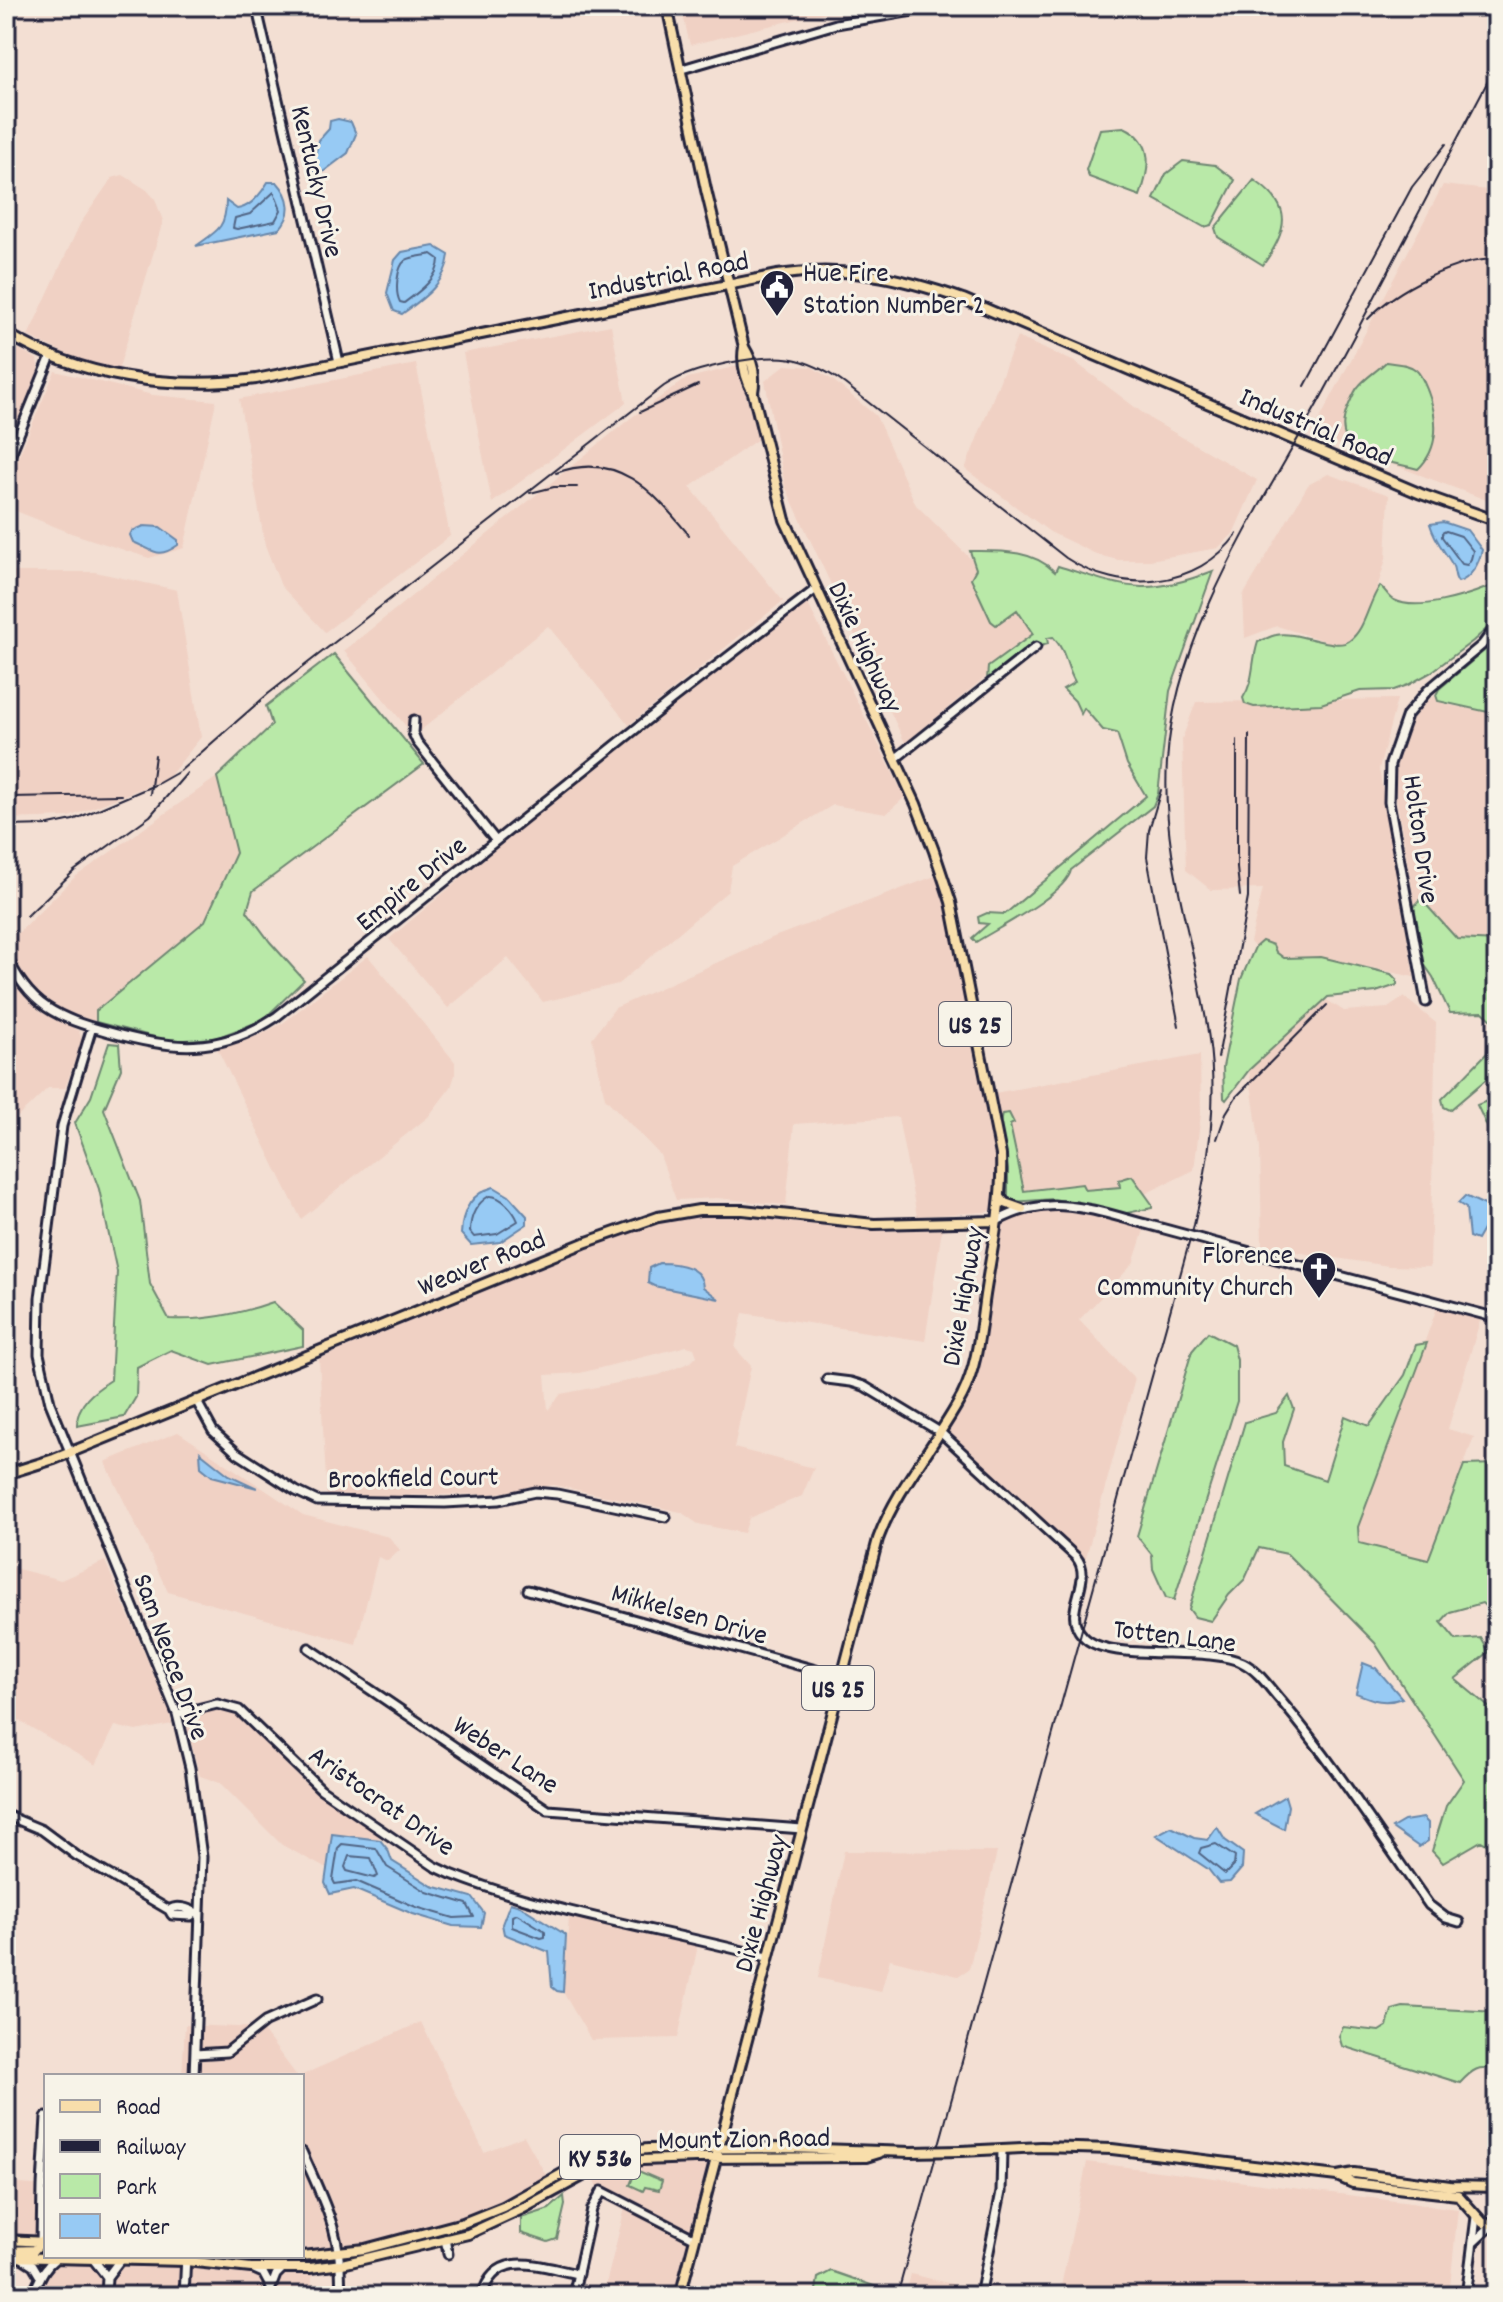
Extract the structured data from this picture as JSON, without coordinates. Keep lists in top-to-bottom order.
{
  "streets": {
    "main road": [
      "Industrial Road",
      "Dixie Highway",
      "US 25",
      "Weaver Road",
      "Mount Zion Road",
      "KY 536"
    ],
    "street": [
      "Kentucky Drive",
      "Holton Drive",
      "Empire Drive",
      "Brookfield Court",
      "Mikkelsen Drive",
      "Totten Lane",
      "Sam Neace Drive",
      "Weber Lane",
      "Aristocrat Drive"
    ]
  },
  "crossings": [
    ["Kentucky Drive", "Industrial Road"],
    ["Industrial Road", "Dixie Highway"],
    ["Dixie Highway", "Empire Drive"],
    ["Dixie Highway", "Weaver Road"],
    ["Dixie Highway", "Mikkelsen Drive"],
    ["Dixie Highway", "Totten Lane"],
    ["Dixie Highway", "Weber Lane"],
    ["Dixie Highway", "Aristocrat Drive"],
    ["Dixie Highway", "Mount Zion Road"],
    ["Empire Drive", "Sam Neace Drive"],
    ["Weaver Road", "Brookfield Court"],
    ["Weaver Road", "Sam Neace Drive"],
    ["Sam Neace Drive", "Aristocrat Drive"],
    ["Mount Zion Road", "KY 536"]
  ],
  "places": {
    "public building": ["Hue Fire Station Number 2"],
    "church": ["Florence Community Church"]
  },
  "legend": [
    "Road",
    "Railway",
    "Park",
    "Water"
  ]
}
